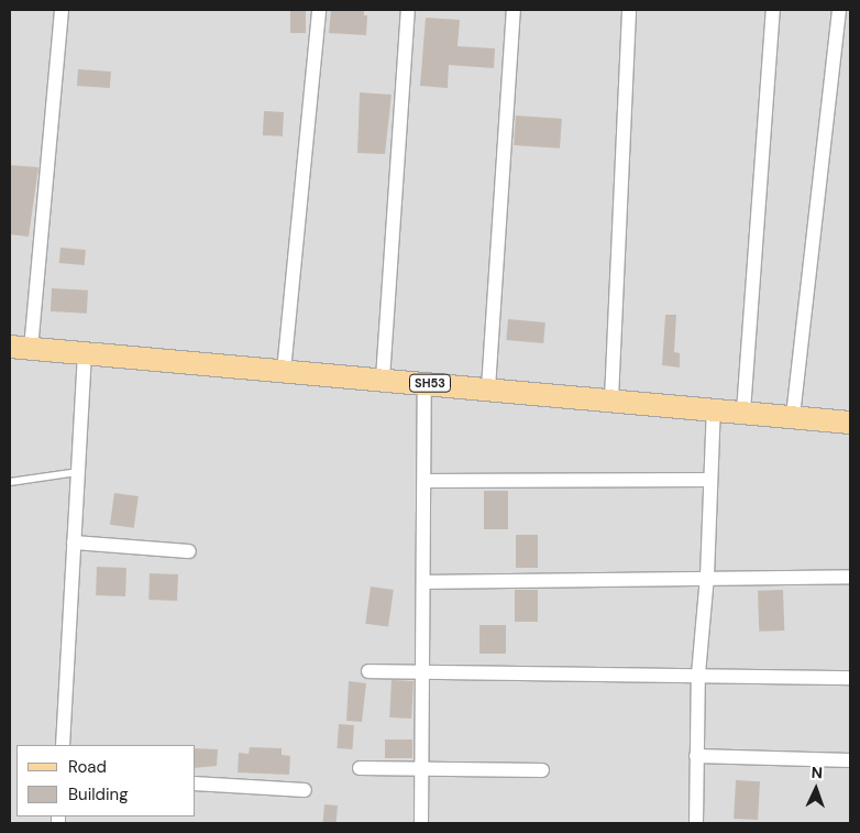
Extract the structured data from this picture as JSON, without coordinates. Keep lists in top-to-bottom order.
{
  "streets": {
    "main road": ["SH53"]
  },
  "legend": ["Road", "Building"],
  "north": "top"
}
